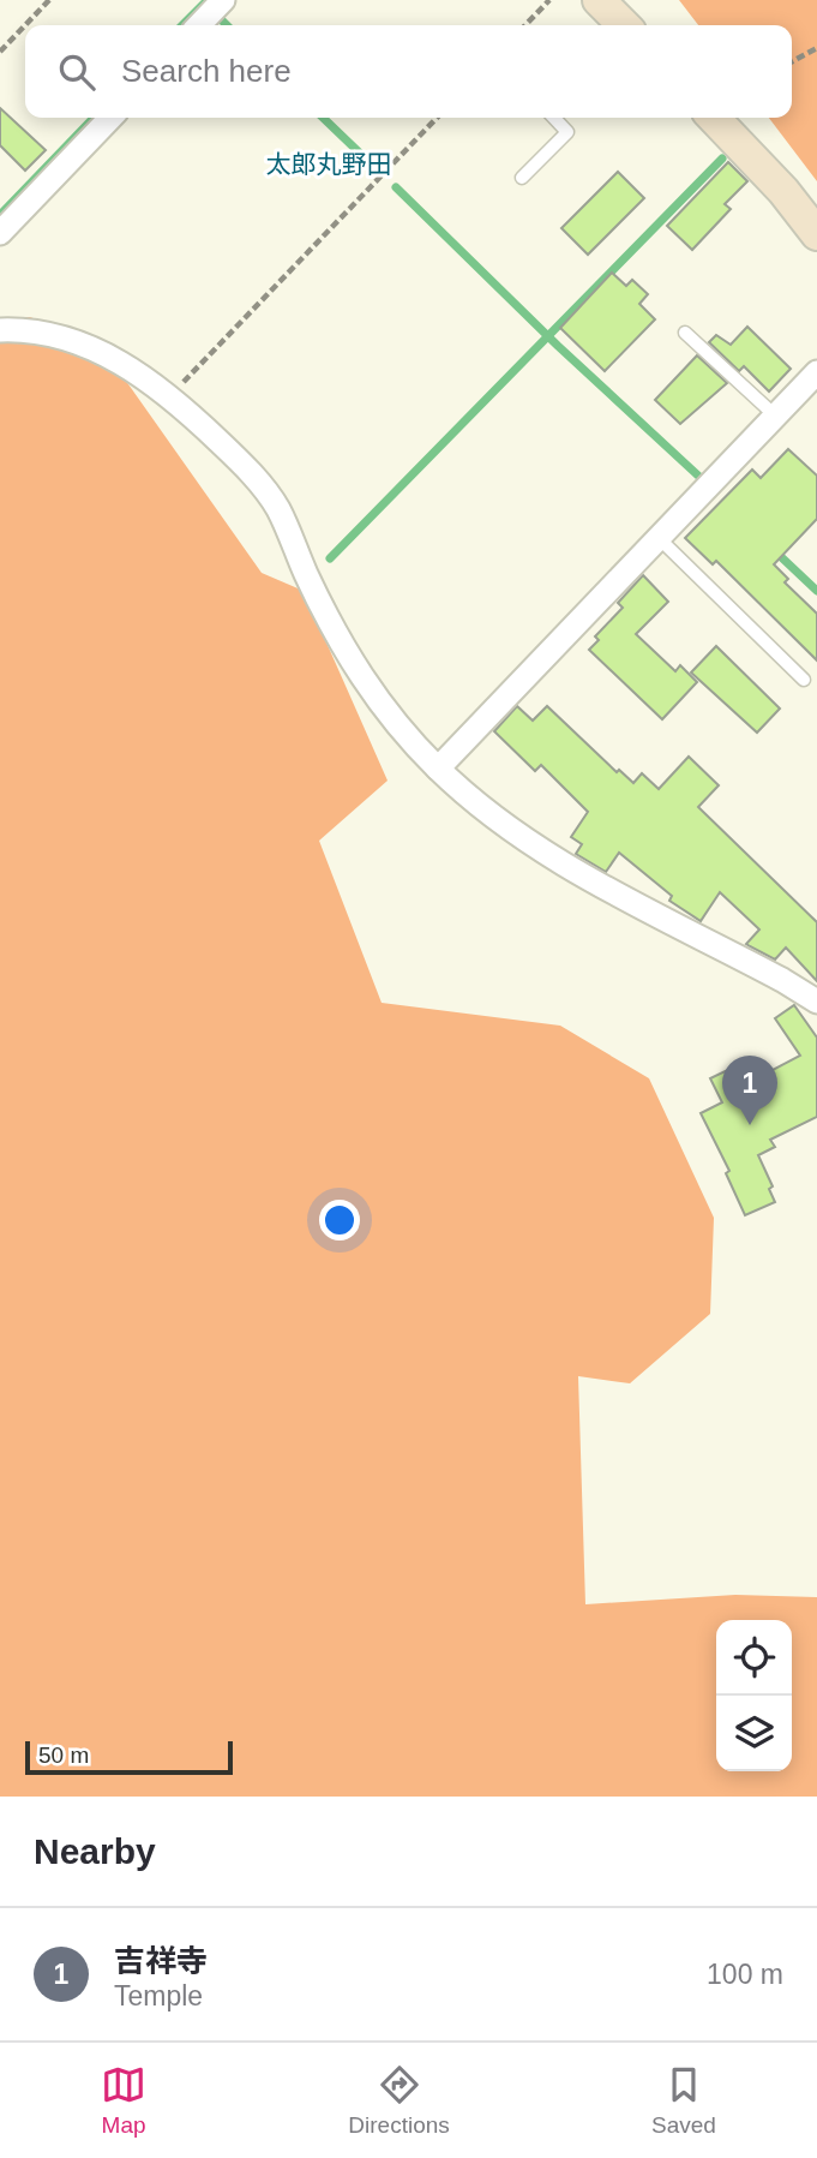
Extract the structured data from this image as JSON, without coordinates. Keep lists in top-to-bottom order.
{
  "districts": ["太郎丸野田"],
  "scale_bar": "50 m",
  "page": {
    "search": "Search here",
    "pins": "1",
    "scale": "50 m",
    "heading": "Nearby",
    "list": [
      {
        "mark": "1",
        "name": "吉祥寺",
        "note": "Temple",
        "value": "100 m"
      }
    ],
    "nav": ["Map", "Directions", "Saved"]
  }
}
